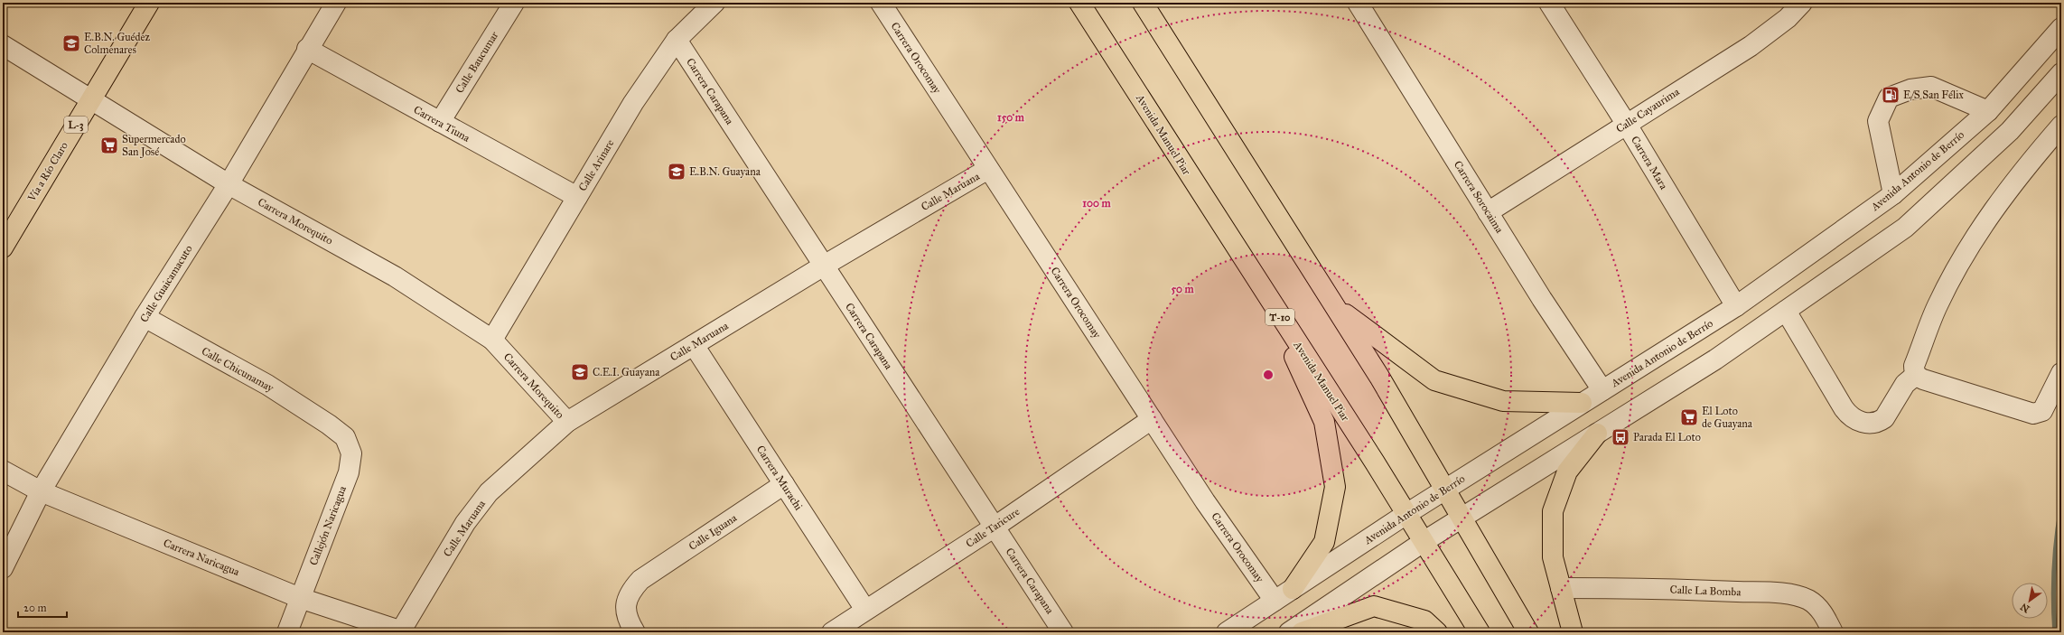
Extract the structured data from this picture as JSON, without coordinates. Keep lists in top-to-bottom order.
{
  "streets": {
    "main road": [
      "L-3",
      "Avenida Manuel Piar",
      "Vía a Río Claro",
      "T-10"
    ],
    "street": [
      "Carrera Orocomay",
      "Calle Baucumar",
      "Carrera Carapana",
      "Calle Cayaurima",
      "Carrera Tiuna",
      "Carrera Mara",
      "Calle Arinare",
      "Avenida Antonio de Berrío",
      "Calle Maruana",
      "Carrera Sorocaima",
      "Carrera Morequito",
      "Calle Guaicamacuto",
      "Calle Chicunamay",
      "Carrera Murachi",
      "Callejón Naricagua",
      "Calle Taricure",
      "Calle Iguana",
      "Carrera Naricagua",
      "Calle La Bomba"
    ]
  },
  "crossings": [
    ["Carrera Orocomay", "Avenida Antonio de Berrío"],
    ["Carrera Orocomay", "Calle Maruana"],
    ["Carrera Orocomay", "Calle Taricure"],
    ["Calle Baucumar", "Carrera Tiuna"],
    ["Carrera Carapana", "Calle Arinare"],
    ["Carrera Carapana", "Calle Maruana"],
    ["Carrera Carapana", "Calle Taricure"],
    ["Calle Cayaurima", "Carrera Mara"],
    ["Calle Cayaurima", "Carrera Sorocaima"],
    ["Carrera Tiuna", "Calle Arinare"],
    ["Carrera Tiuna", "Calle Guaicamacuto"],
    ["Avenida Manuel Piar", "Avenida Antonio de Berrío"],
    ["Carrera Mara", "Avenida Antonio de Berrío"],
    ["Calle Arinare", "Carrera Morequito"],
    ["Avenida Antonio de Berrío", "Carrera Sorocaima"],
    ["Vía a Río Claro", "Carrera Morequito"],
    ["Calle Maruana", "Carrera Morequito"],
    ["Calle Maruana", "Carrera Murachi"],
    ["Calle Maruana", "Carrera Naricagua"],
    ["Carrera Morequito", "Calle Guaicamacuto"],
    ["Calle Guaicamacuto", "Calle Chicunamay"],
    ["Calle Guaicamacuto", "Carrera Naricagua"],
    ["Calle Chicunamay", "Callejón Naricagua"],
    ["Carrera Murachi", "Calle Taricure"],
    ["Carrera Murachi", "Calle Iguana"],
    ["Callejón Naricagua", "Carrera Naricagua"]
  ],
  "places": {
    "school or university": ["E.B.N. Guédez Colmenares", "E.B.N. Guayana", "C.E.I. Guayana"],
    "fuel station": ["E/S San Félix"],
    "supermarket": ["Supermercado San José", "El Loto de Guayana"],
    "bus stop": ["Parada El Loto"]
  },
  "scale_bar": "20 m",
  "north": "bottom left",
  "rings": ["150 m", "100 m", "50 m"]
}
